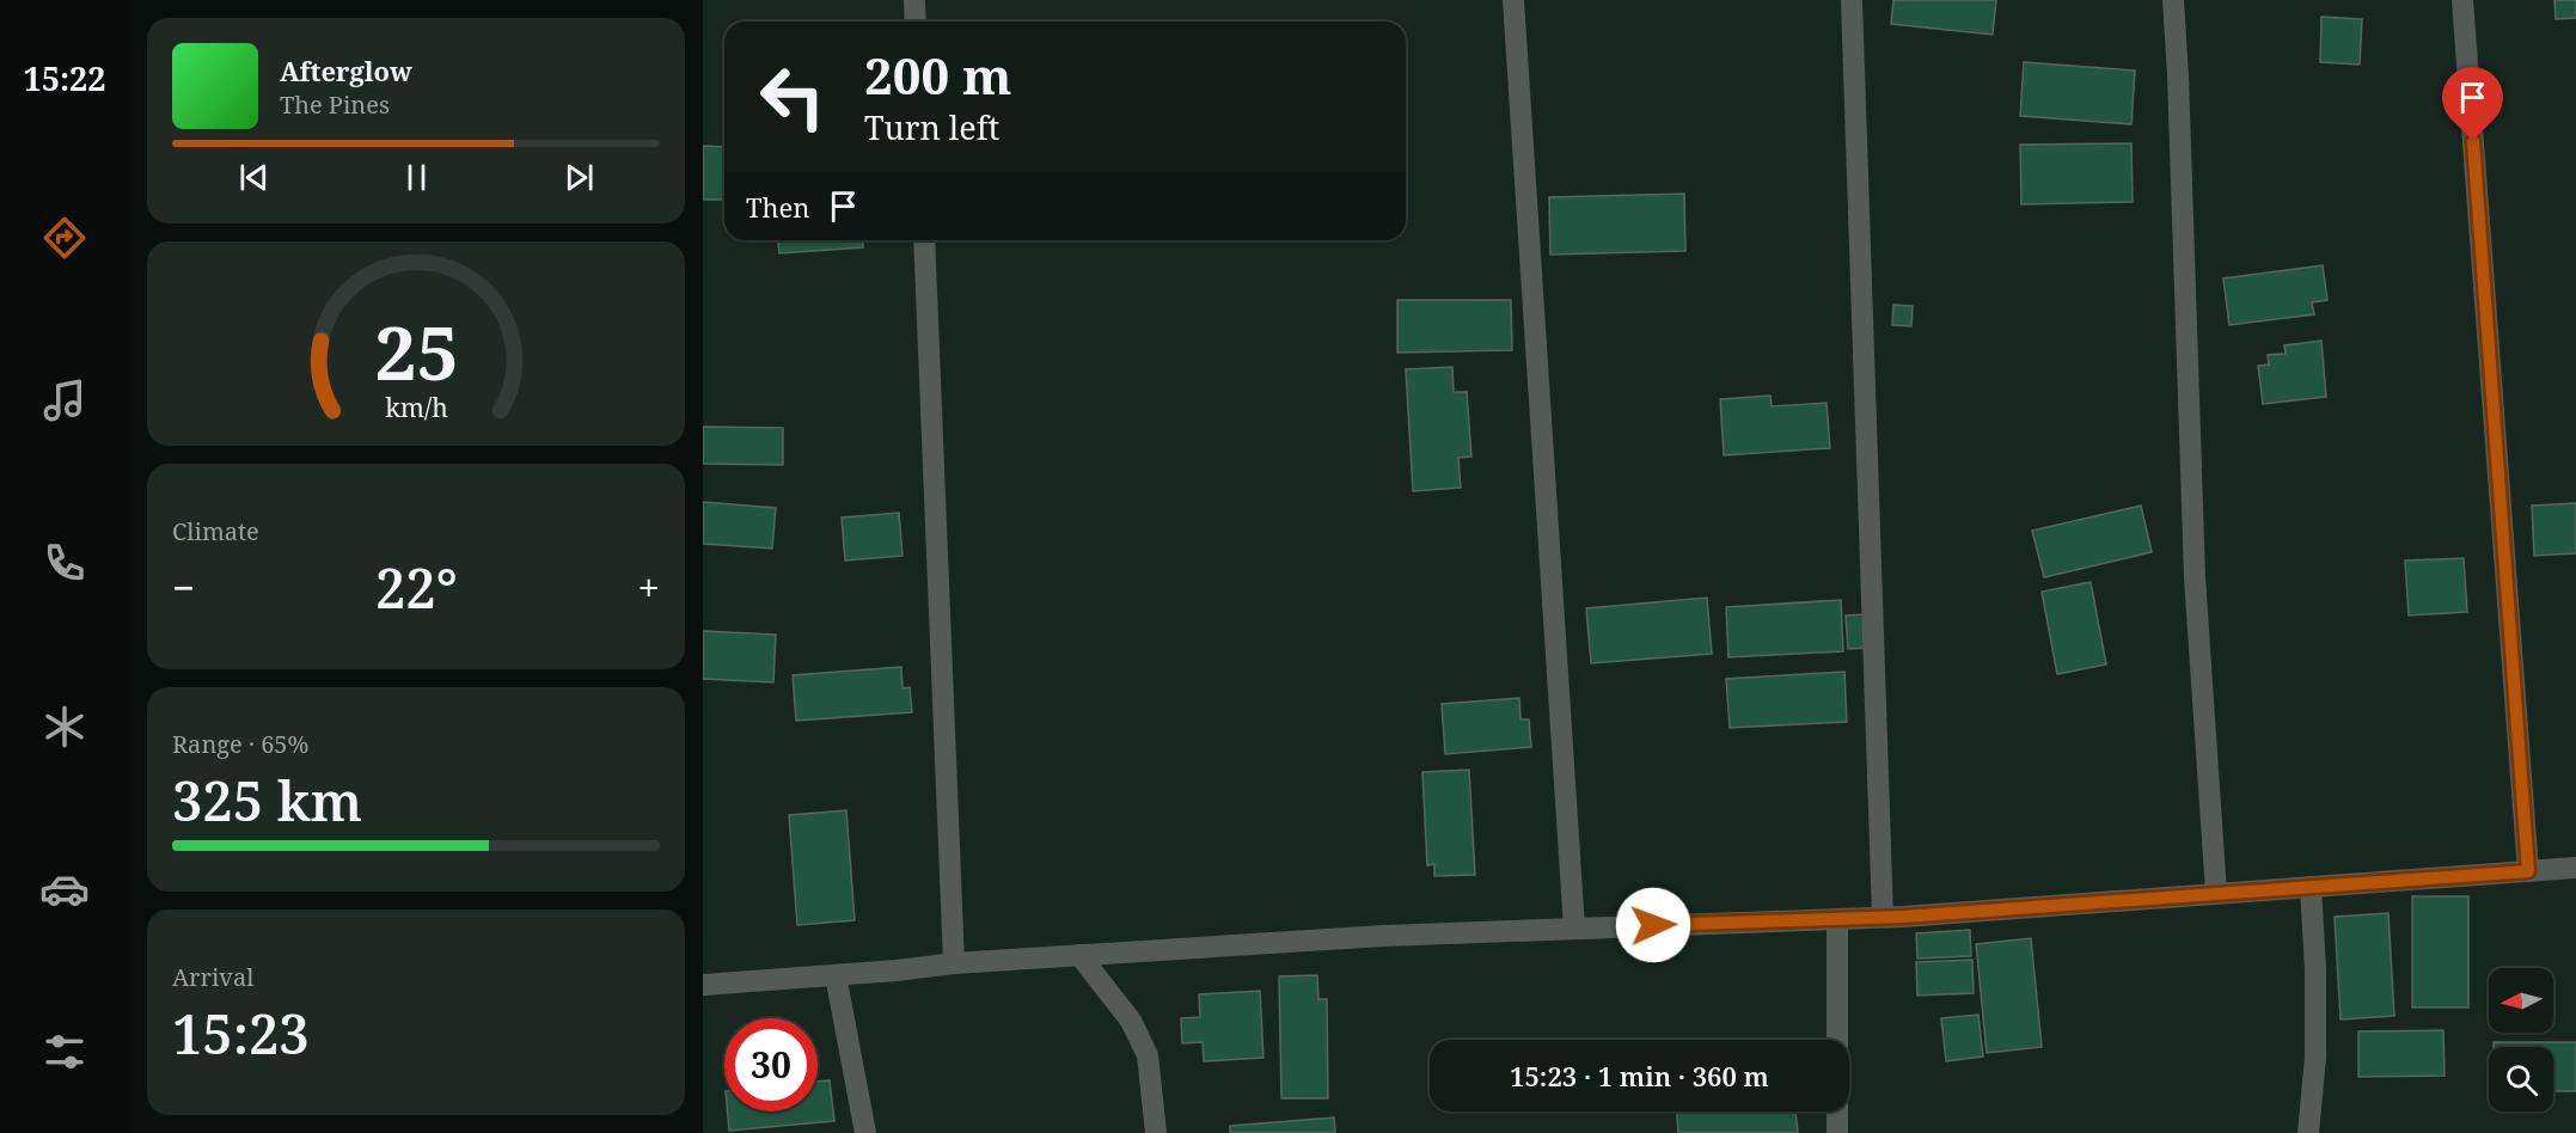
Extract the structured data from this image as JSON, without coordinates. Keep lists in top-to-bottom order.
{
  "north": "left",
  "page": {
    "tabs": "15:22",
    "turn": ["200 m", "Turn left"],
    "song": ["Afterglow", "The Pines"],
    "then": "Then",
    "tile": [
      "Climate",
      ["Range · 65%", "325 km"],
      ["Arrival", "15:23"]
    ],
    "heat": ["−", "22°", "+"],
    "limit": "30",
    "trip": "15:23 · 1 min · 360 m",
    "gauge": ["25", "km/h"]
  }
}
